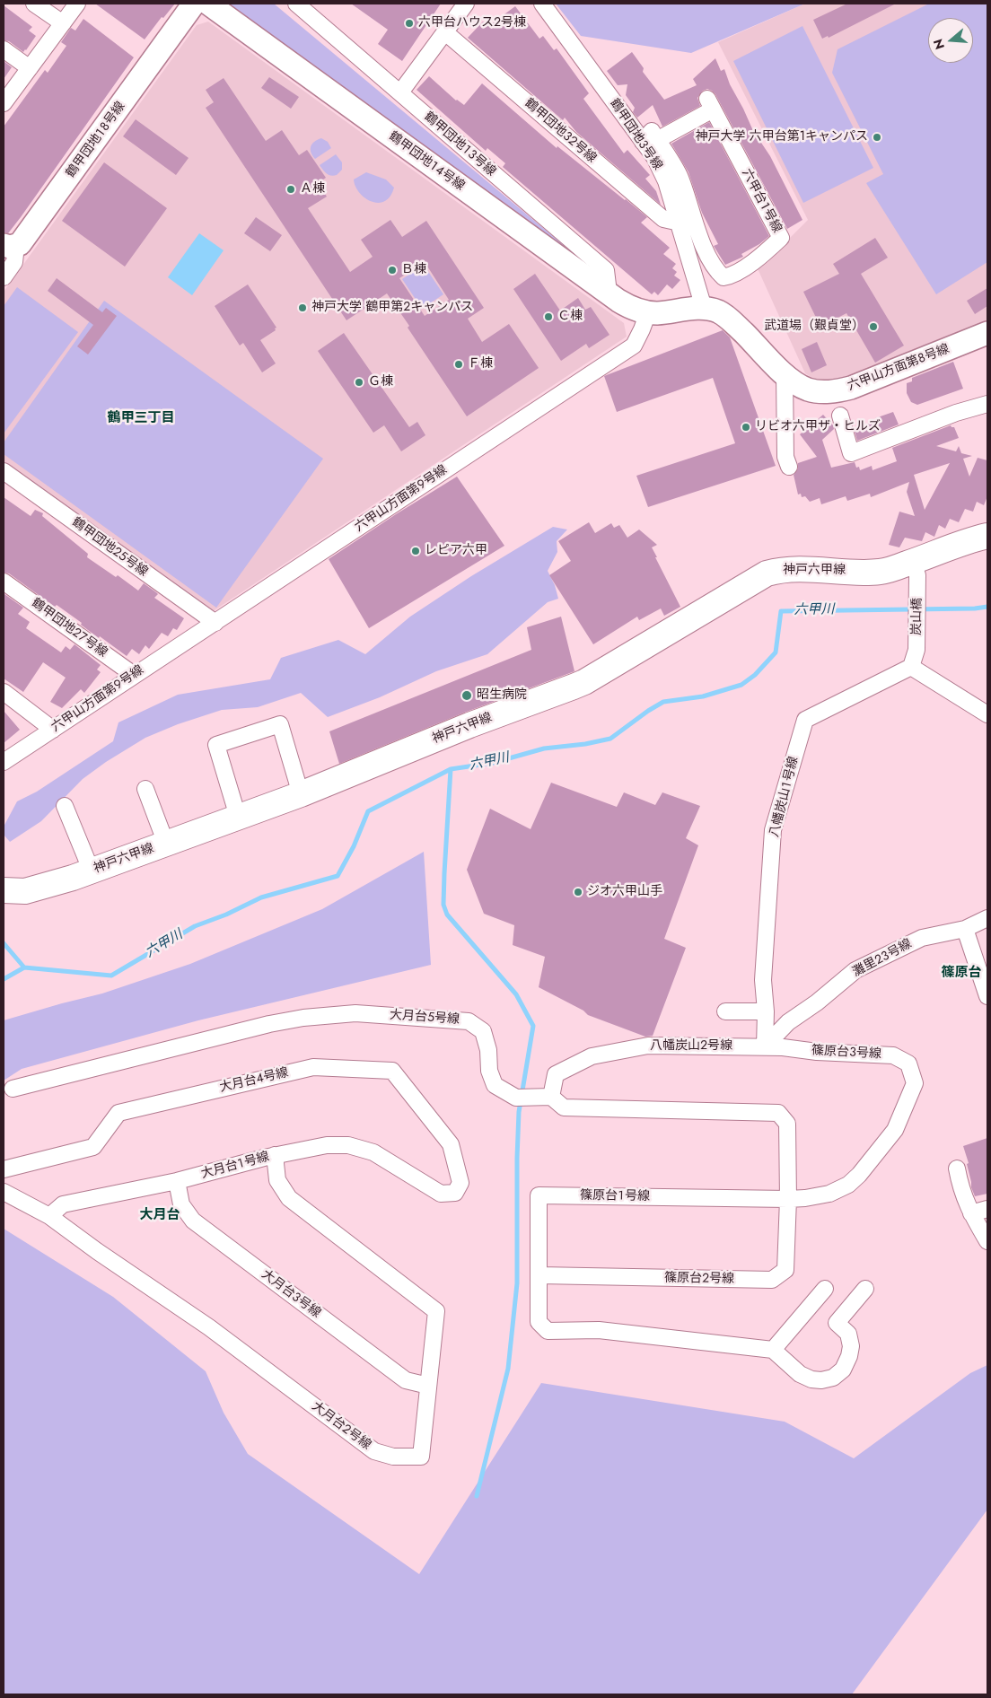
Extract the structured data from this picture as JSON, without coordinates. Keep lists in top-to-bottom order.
{
  "streets": {
    "main road": ["神戸六甲線"],
    "street": [
      "鶴甲団地３２号線",
      "鶴甲団地３号線",
      "鶴甲団地１８号線",
      "鶴甲団地１３号線",
      "鶴甲団地１４号線",
      "六甲台１号線",
      "六甲山方面第８号線",
      "六甲山方面第９号線",
      "鶴甲団地２５号線",
      "炭山橋",
      "鶴甲団地２７号線",
      "八幡炭山１号線",
      "灘里２３号線",
      "大月台５号線",
      "八幡炭山２号線",
      "篠原台３号線",
      "大月台４号線",
      "大月台１号線",
      "篠原台１号線",
      "篠原台２号線",
      "大月台３号線",
      "大月台２号線"
    ]
  },
  "crossings": [
    ["鶴甲団地３２号線", "鶴甲団地３号線"],
    ["鶴甲団地３号線", "六甲台１号線"],
    ["鶴甲団地１３号線", "鶴甲団地１４号線"],
    ["鶴甲団地１４号線", "六甲山方面第９号線"],
    ["六甲山方面第９号線", "鶴甲団地２５号線"],
    ["六甲山方面第９号線", "鶴甲団地２７号線"],
    ["神戸六甲線", "炭山橋"],
    ["炭山橋", "八幡炭山１号線"],
    ["八幡炭山１号線", "灘里２３号線"],
    ["八幡炭山１号線", "八幡炭山２号線"],
    ["八幡炭山１号線", "篠原台３号線"],
    ["灘里２３号線", "八幡炭山２号線"],
    ["灘里２３号線", "篠原台３号線"],
    ["大月台５号線", "八幡炭山２号線"],
    ["八幡炭山２号線", "篠原台３号線"],
    ["篠原台３号線", "篠原台１号線"],
    ["篠原台３号線", "篠原台２号線"],
    ["大月台４号線", "大月台１号線"],
    ["大月台１号線", "大月台３号線"],
    ["大月台１号線", "大月台２号線"],
    ["篠原台１号線", "篠原台２号線"],
    ["大月台３号線", "大月台２号線"]
  ],
  "districts": ["鶴甲三丁目", "篠原台", "大月台"],
  "water": ["六甲川"],
  "places": [
    "六甲台ハウス２号棟",
    "神戸大学 六甲台第1キャンパス",
    "Ａ棟",
    "Ｂ棟",
    "神戸大学 鶴甲第2キャンパス",
    "Ｃ棟",
    "武道場（艱貞堂）",
    "Ｆ棟",
    "Ｇ棟",
    "リビオ六甲ザ・ヒルズ",
    "レピア六甲",
    "昭生病院",
    "ジオ六甲山手"
  ],
  "north": "left"
}
